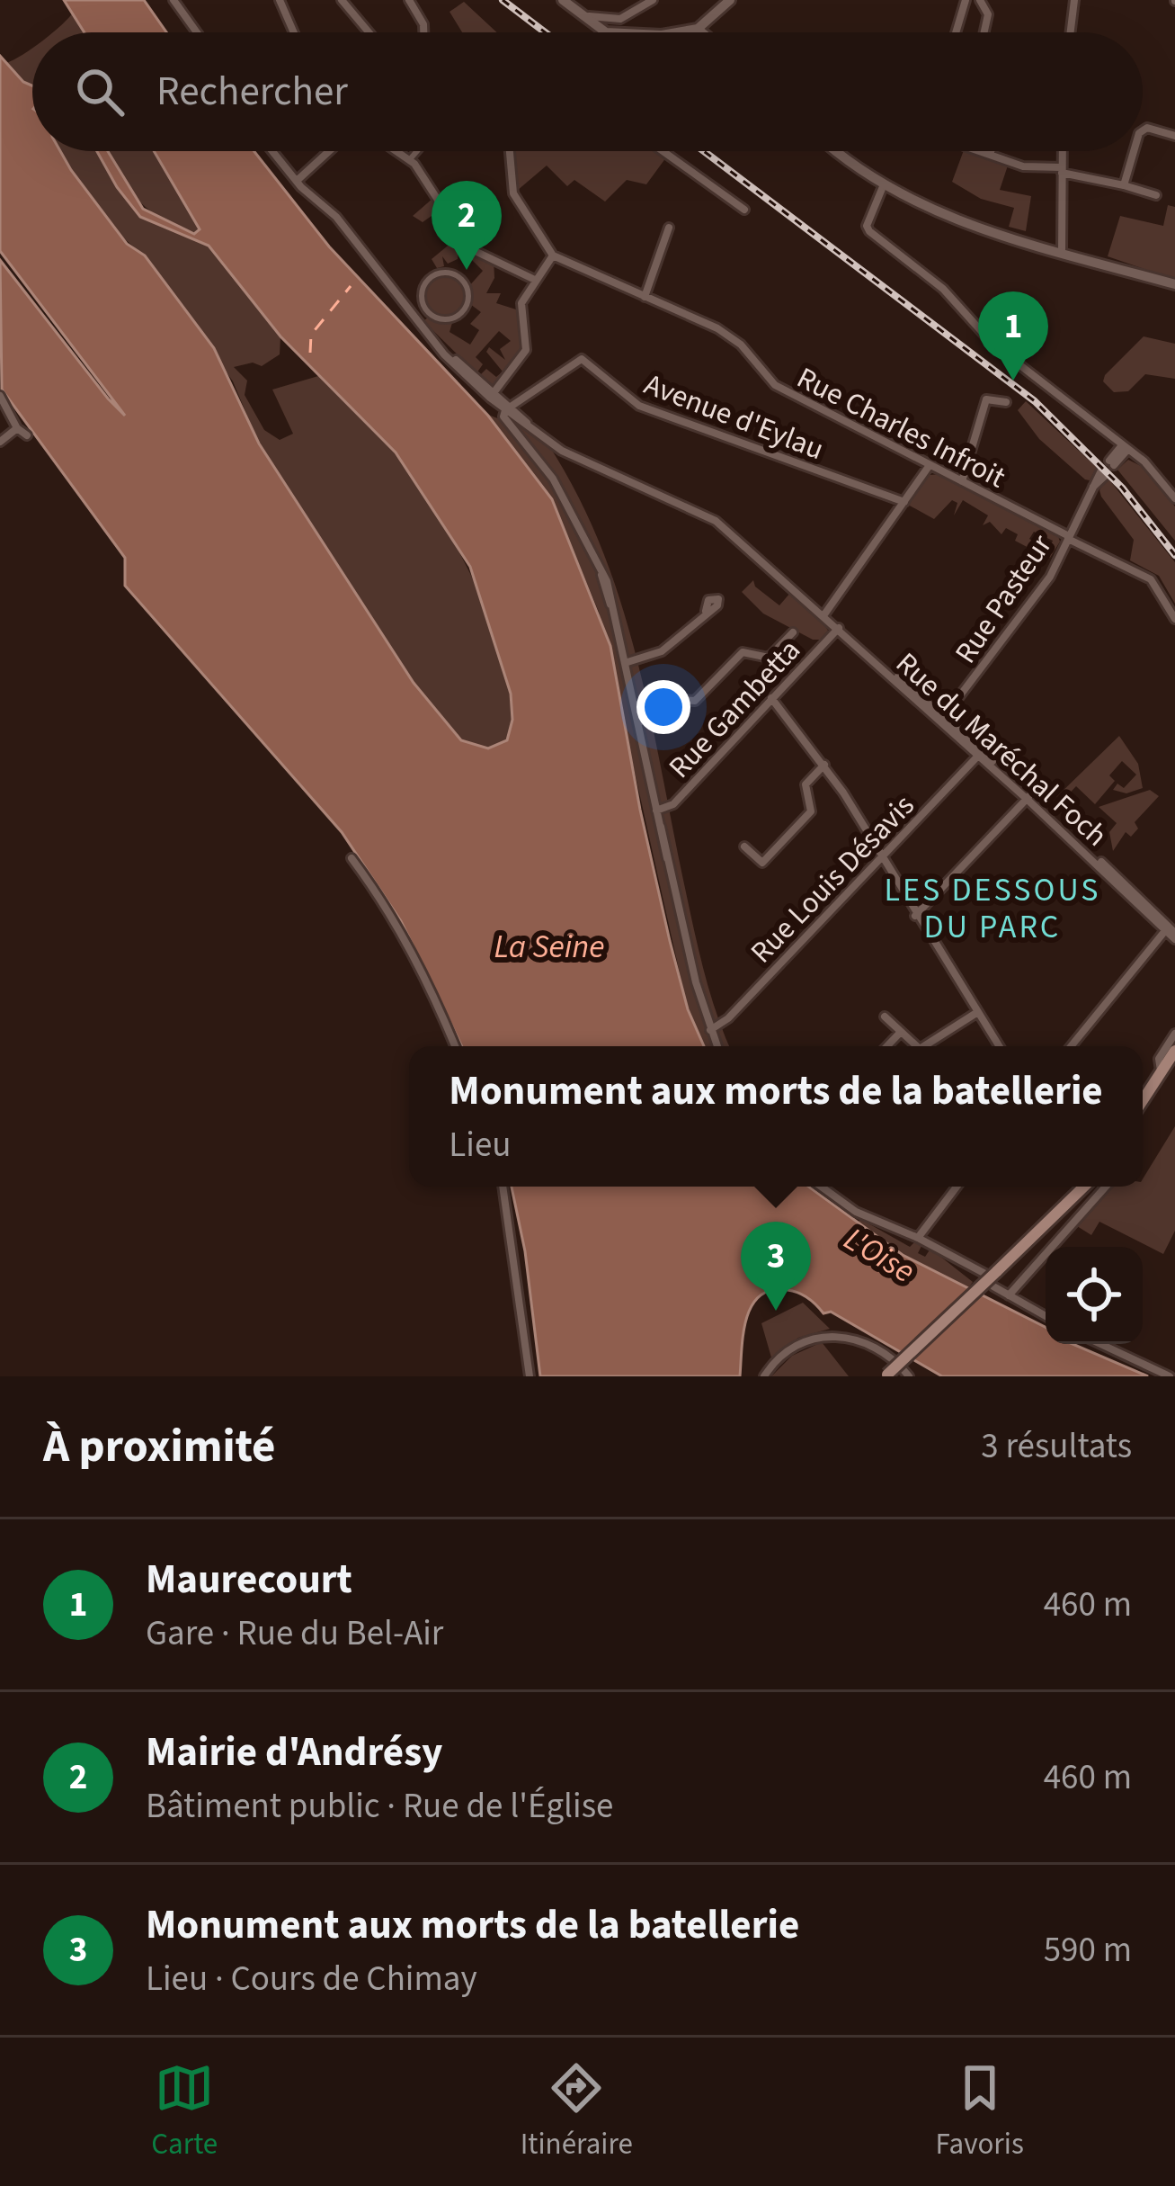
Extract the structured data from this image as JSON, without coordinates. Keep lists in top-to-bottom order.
{
  "streets": {
    "street": [
      "Avenue d'Eylau",
      "Rue Charles Infroit",
      "Rue Pasteur",
      "Rue Gambetta",
      "Rue du Maréchal Foch",
      "Rue Louis Désavis"
    ]
  },
  "crossings": [
    ["Avenue d'Eylau", "Rue du Maréchal Foch"],
    ["Rue Charles Infroit", "Rue Pasteur"],
    ["Rue Pasteur", "Rue du Maréchal Foch"],
    ["Rue Gambetta", "Rue du Maréchal Foch"],
    ["Rue du Maréchal Foch", "Rue Louis Désavis"]
  ],
  "districts": ["LES DESSOUS DU PARC"],
  "water": ["La Seine", "L'Oise"],
  "page": {
    "search": "Rechercher",
    "pins": ["2", "1", "3"],
    "popup": ["Monument aux morts de la batellerie", "Lieu"],
    "heading": ["À proximité", "3 résultats"],
    "list": [
      {
        "mark": "1",
        "name": "Maurecourt",
        "note": "Gare · Rue du Bel-Air",
        "value": "460 m"
      },
      {
        "mark": "2",
        "name": "Mairie d'Andrésy",
        "note": "Bâtiment public · Rue de l'Église",
        "value": "460 m"
      },
      {
        "mark": "3",
        "name": "Monument aux morts de la batellerie",
        "note": "Lieu · Cours de Chimay",
        "value": "590 m"
      }
    ],
    "nav": ["Carte", "Itinéraire", "Favoris"]
  }
}
